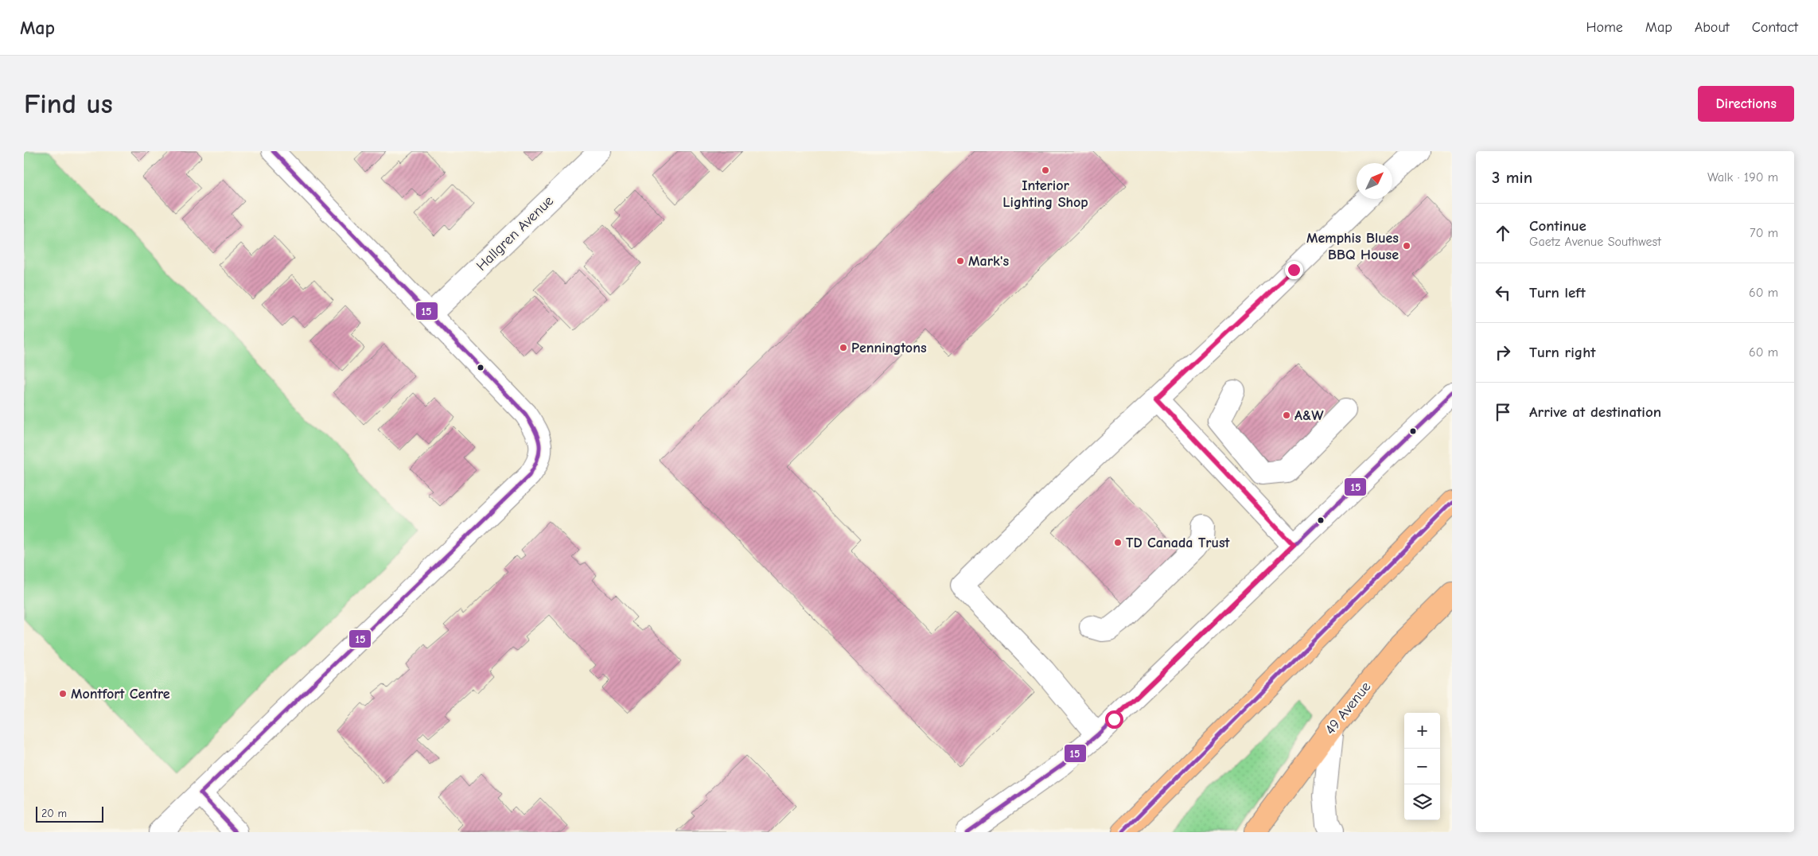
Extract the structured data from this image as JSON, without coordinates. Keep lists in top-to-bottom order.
{
  "streets": {
    "main road": ["49 Avenue"],
    "street": ["Hallgren Avenue"]
  },
  "places": [
    "Interior Lighting Shop",
    "Memphis Blues BBQ House",
    "Mark's",
    "Penningtons",
    "A&W",
    "TD Canada Trust",
    "Montfort Centre"
  ],
  "lines": ["transit line 15"],
  "scale_bar": "20 m",
  "north": "top right",
  "page": {
    "header": "Map",
    "nav": [
      "Home",
      "Map",
      "About",
      "Contact"
    ],
    "buttons": "Directions",
    "title": "Find us",
    "heading": ["3 min", "Walk · 190 m"],
    "list": [
      ["Continue", "Gaetz Avenue Southwest", "70 m"],
      ["Turn left", "60 m"],
      ["Turn right", "60 m"],
      "Arrive at destination"
    ],
    "map_buttons": ["+", "−"],
    "scale": "20 m"
  }
}
